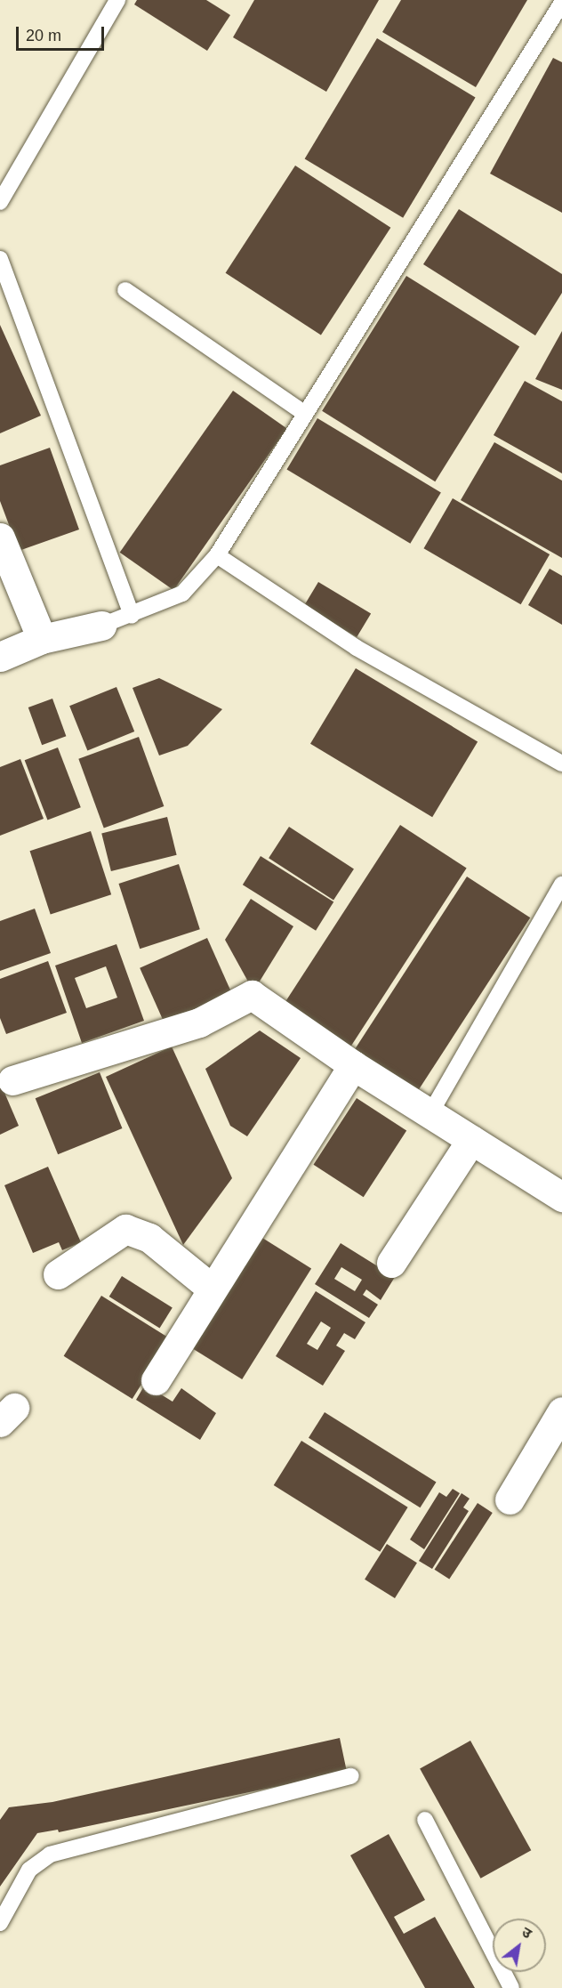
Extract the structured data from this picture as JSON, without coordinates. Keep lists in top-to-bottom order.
{
  "scale_bar": "20 m",
  "north": "top right"
}
